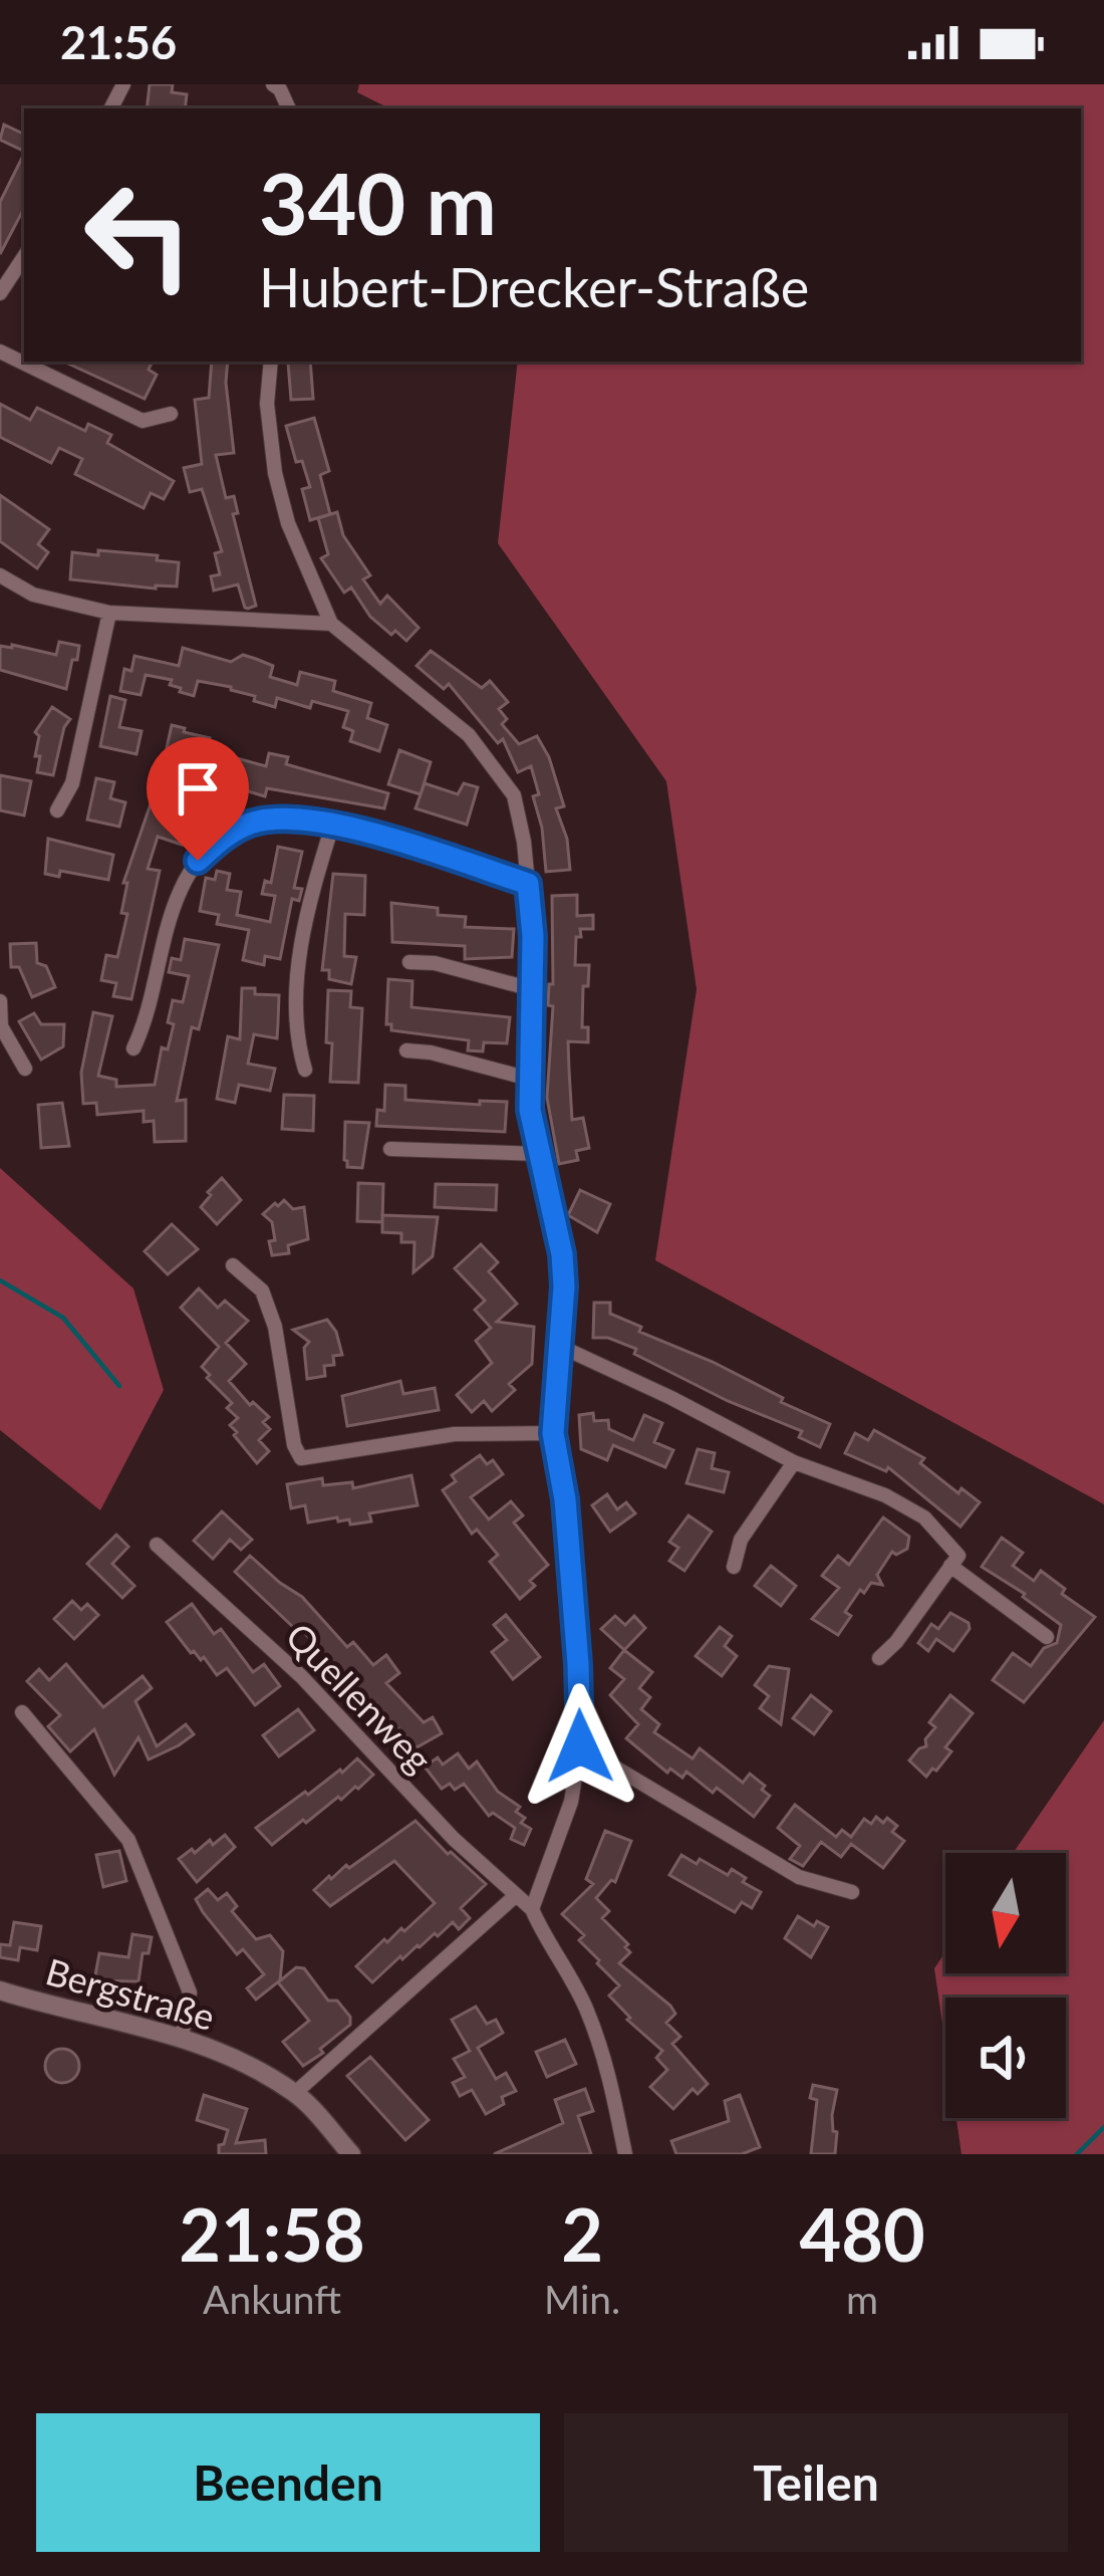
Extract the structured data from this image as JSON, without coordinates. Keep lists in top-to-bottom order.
{
  "streets": {
    "street": ["Quellenweg", "Bergstraße"]
  },
  "north": "bottom",
  "page": {
    "status": "21:56",
    "turn": ["340 m", "Hubert-Drecker-Straße"],
    "eta": [
      "21:58",
      "Ankunft",
      "2",
      "Min.",
      "480",
      "m"
    ],
    "buttons": ["Beenden", "Teilen"]
  }
}
